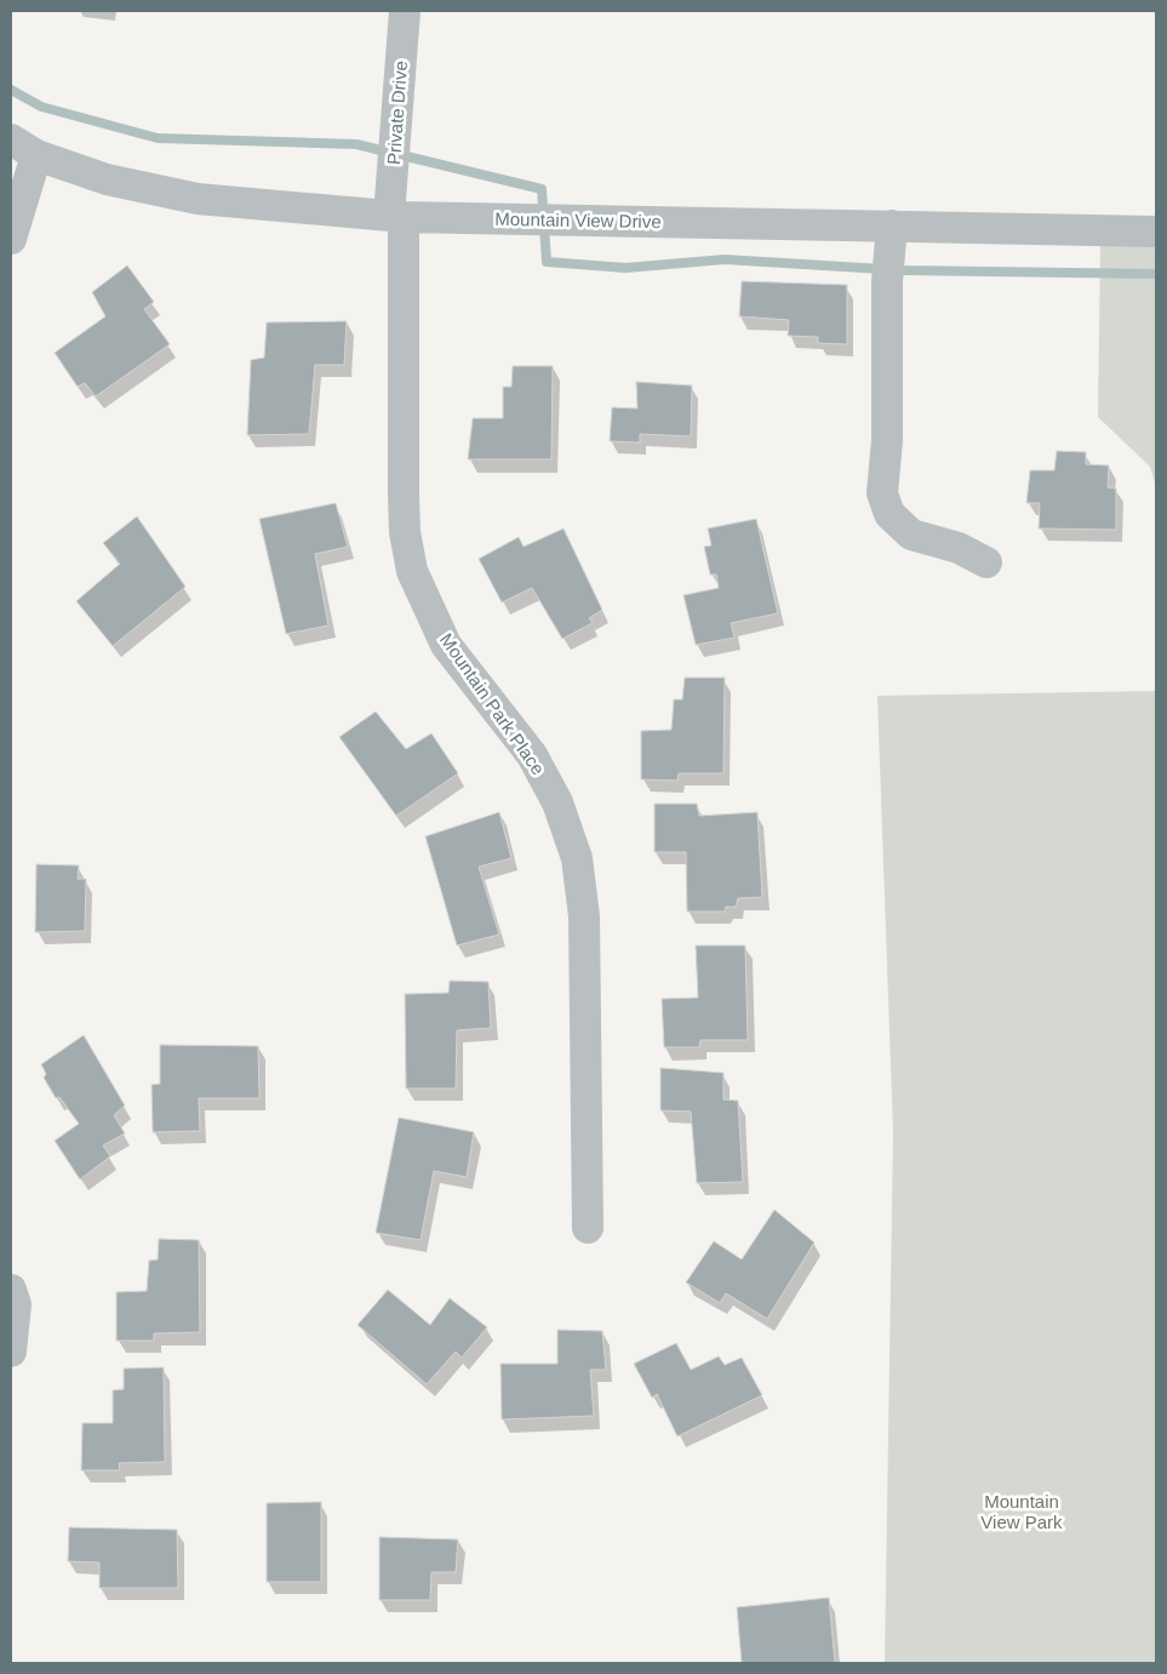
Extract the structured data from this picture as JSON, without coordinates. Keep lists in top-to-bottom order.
{
  "streets": {
    "street": ["Private Drive", "Mountain View Drive", "Mountain Park Place"]
  },
  "crossings": [
    ["Private Drive", "Mountain View Drive"],
    ["Private Drive", "Mountain Park Place"],
    ["Mountain View Drive", "Mountain Park Place"]
  ],
  "parks": ["Mountain View Park"]
}
